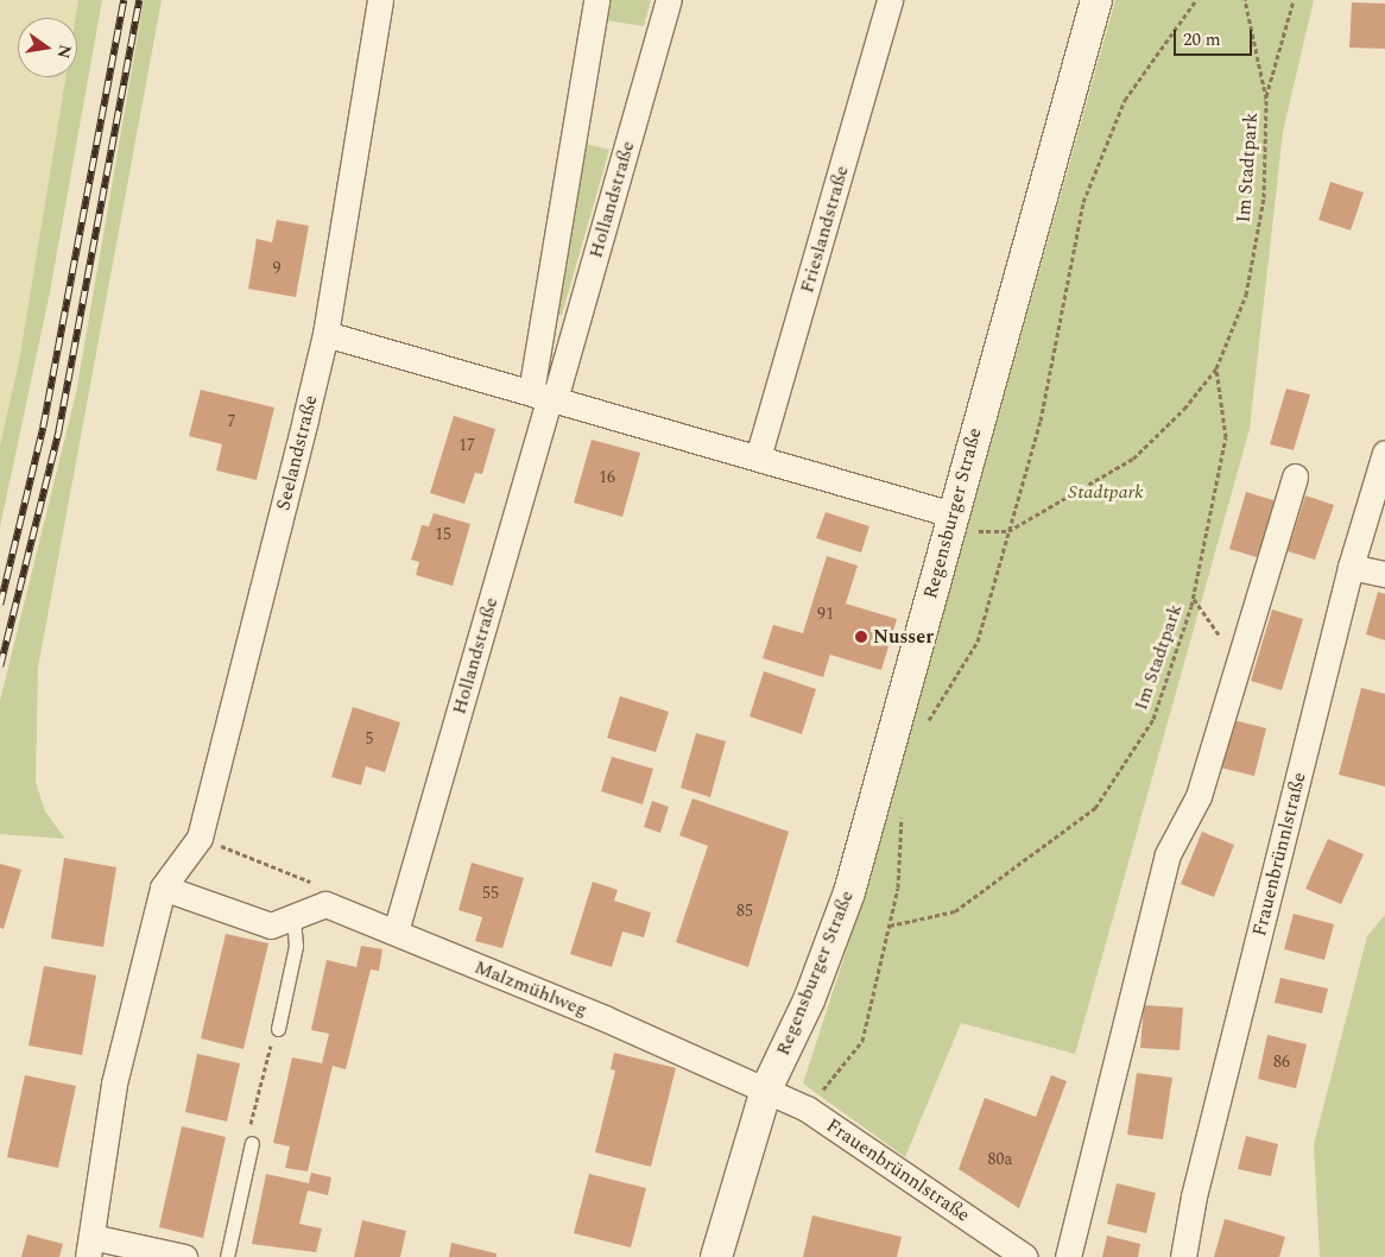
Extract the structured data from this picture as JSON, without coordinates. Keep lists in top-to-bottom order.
{
  "streets": {
    "street": [
      "Hollandstraße",
      "Frieslandstraße",
      "Seelandstraße",
      "Regensburger Straße",
      "Frauenbrünnlstraße",
      "Malzmühlweg"
    ],
    "path": ["Im Stadtpark"]
  },
  "crossings": [
    ["Hollandstraße", "Malzmühlweg"],
    ["Seelandstraße", "Malzmühlweg"],
    ["Regensburger Straße", "Frauenbrünnlstraße"],
    ["Regensburger Straße", "Malzmühlweg"],
    ["Frauenbrünnlstraße", "Malzmühlweg"]
  ],
  "parks": ["Stadtpark"],
  "places": ["Nusser"],
  "house_numbers": [
    "9",
    "7",
    "17",
    "16",
    "15",
    "91",
    "5",
    "55",
    "85",
    "86",
    "80a"
  ],
  "scale_bar": "20 m",
  "north": "right"
}
